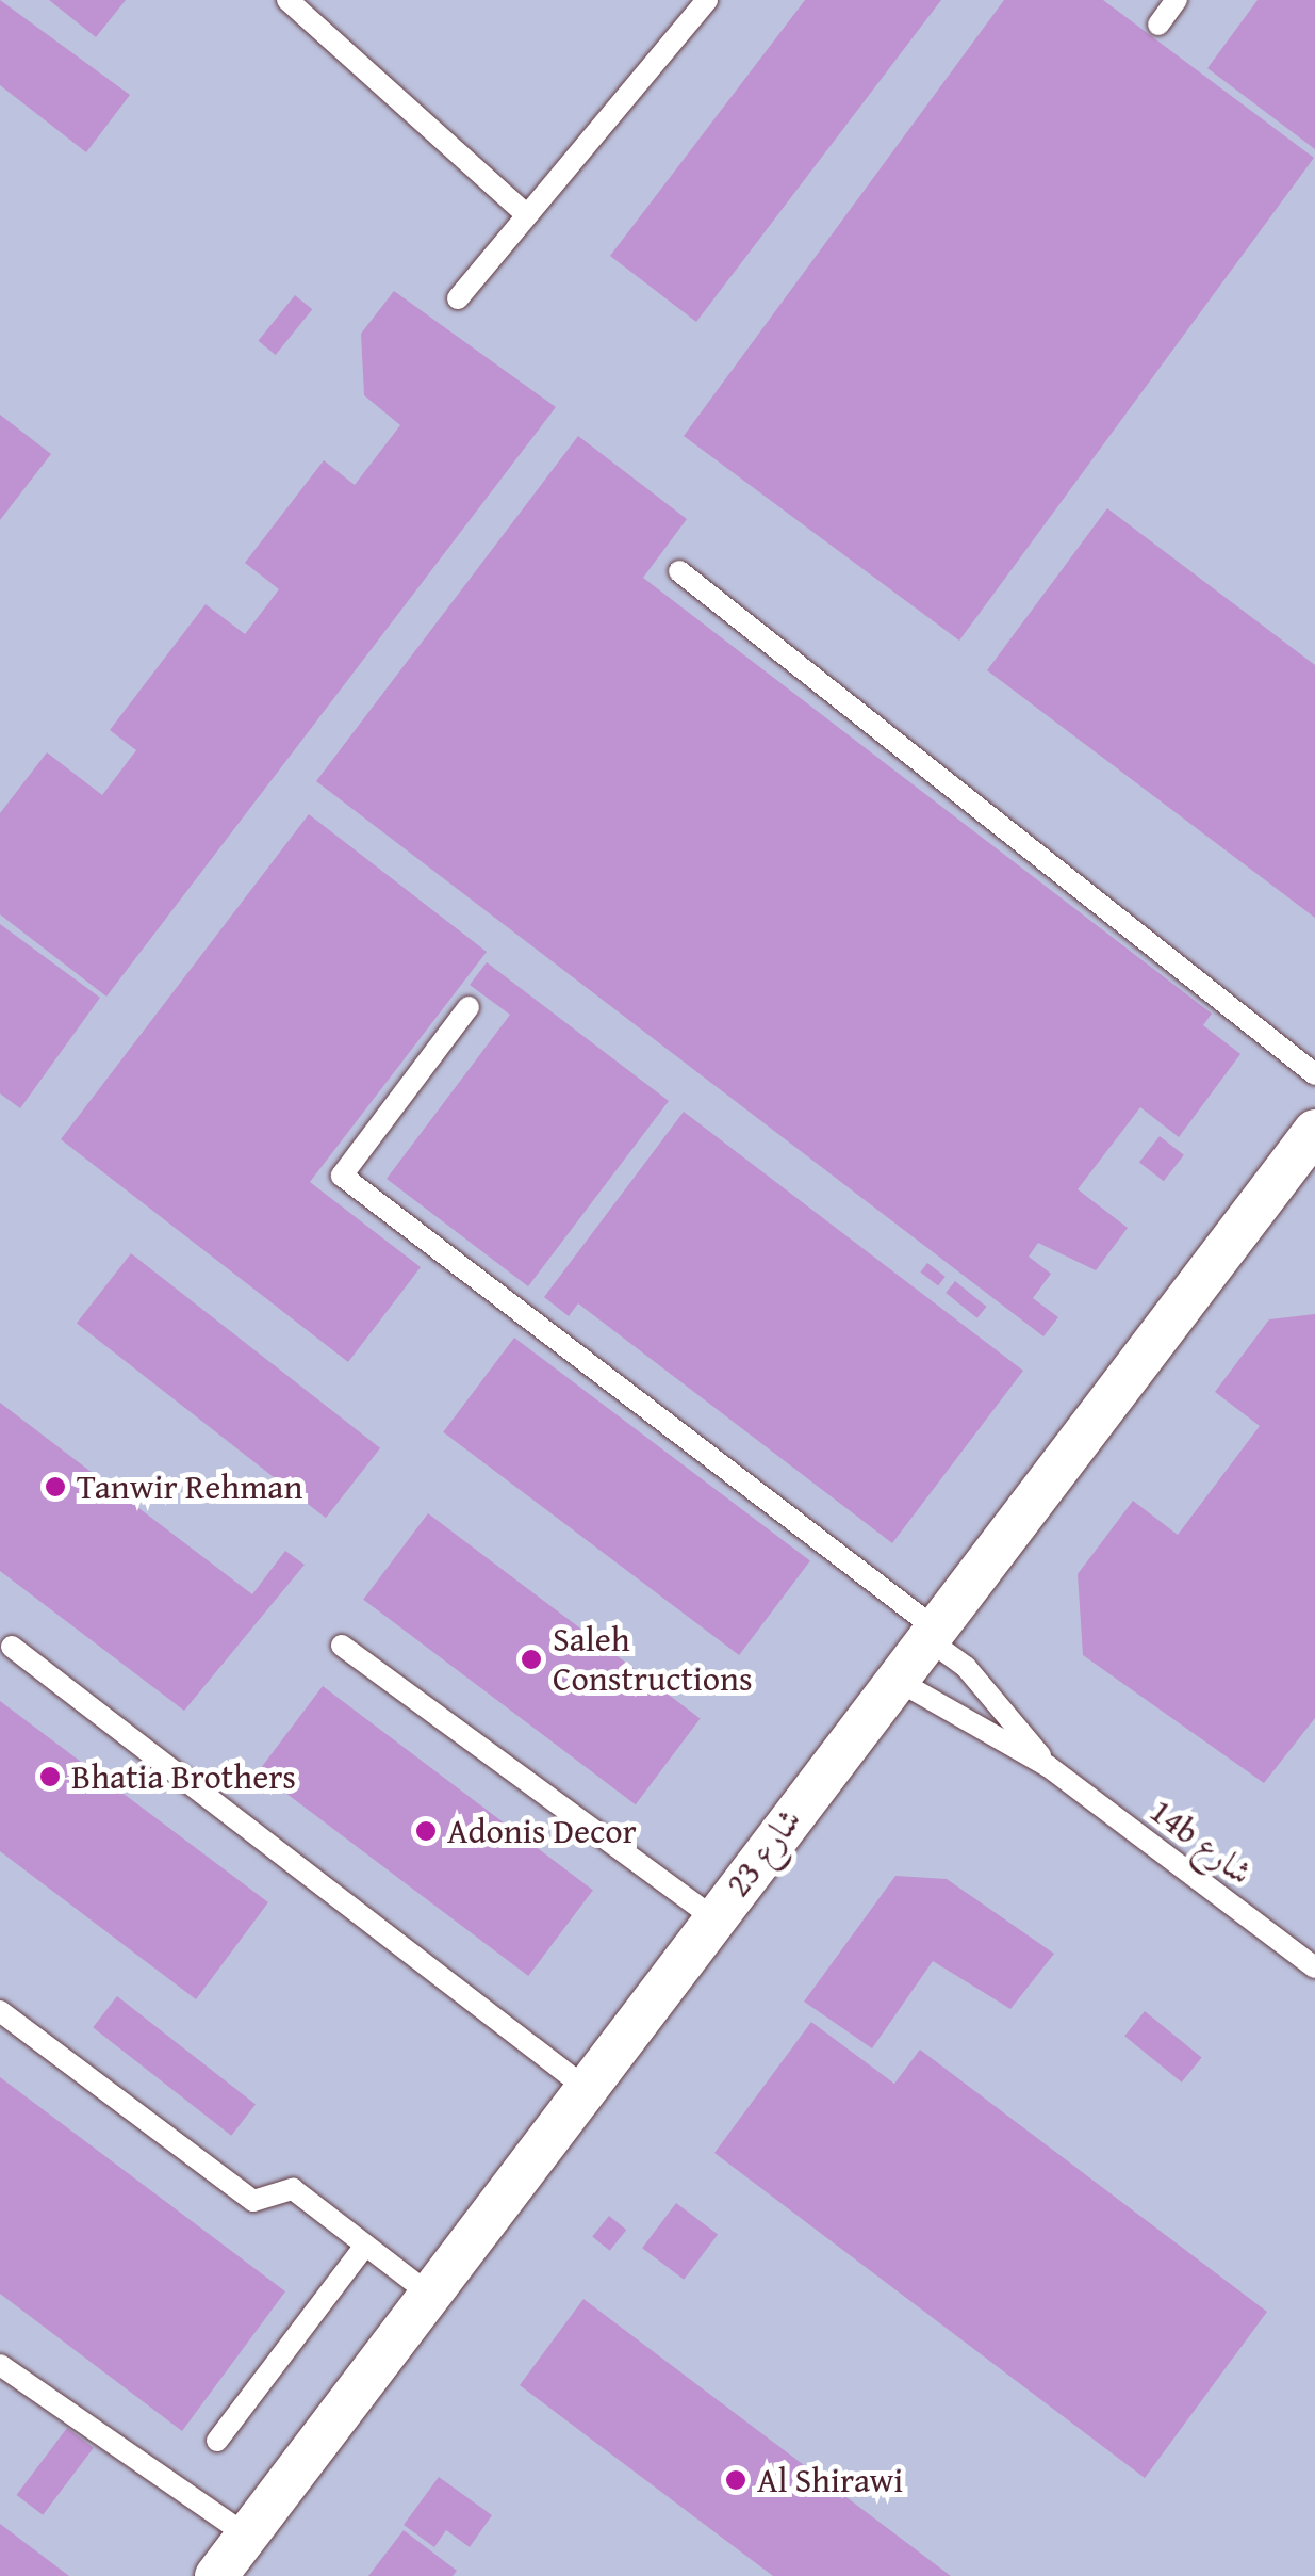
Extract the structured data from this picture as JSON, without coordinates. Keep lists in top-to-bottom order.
{
  "streets": {
    "street": ["شارع 23"],
    "lane": ["14b شارع"]
  },
  "crossings": [
    ["14b شارع", "شارع 23"]
  ],
  "places": [
    "Tanwir Rehman",
    "Saleh Constructions",
    "Bhatia Brothers",
    "Adonis Decor",
    "Al Shirawi"
  ]
}
